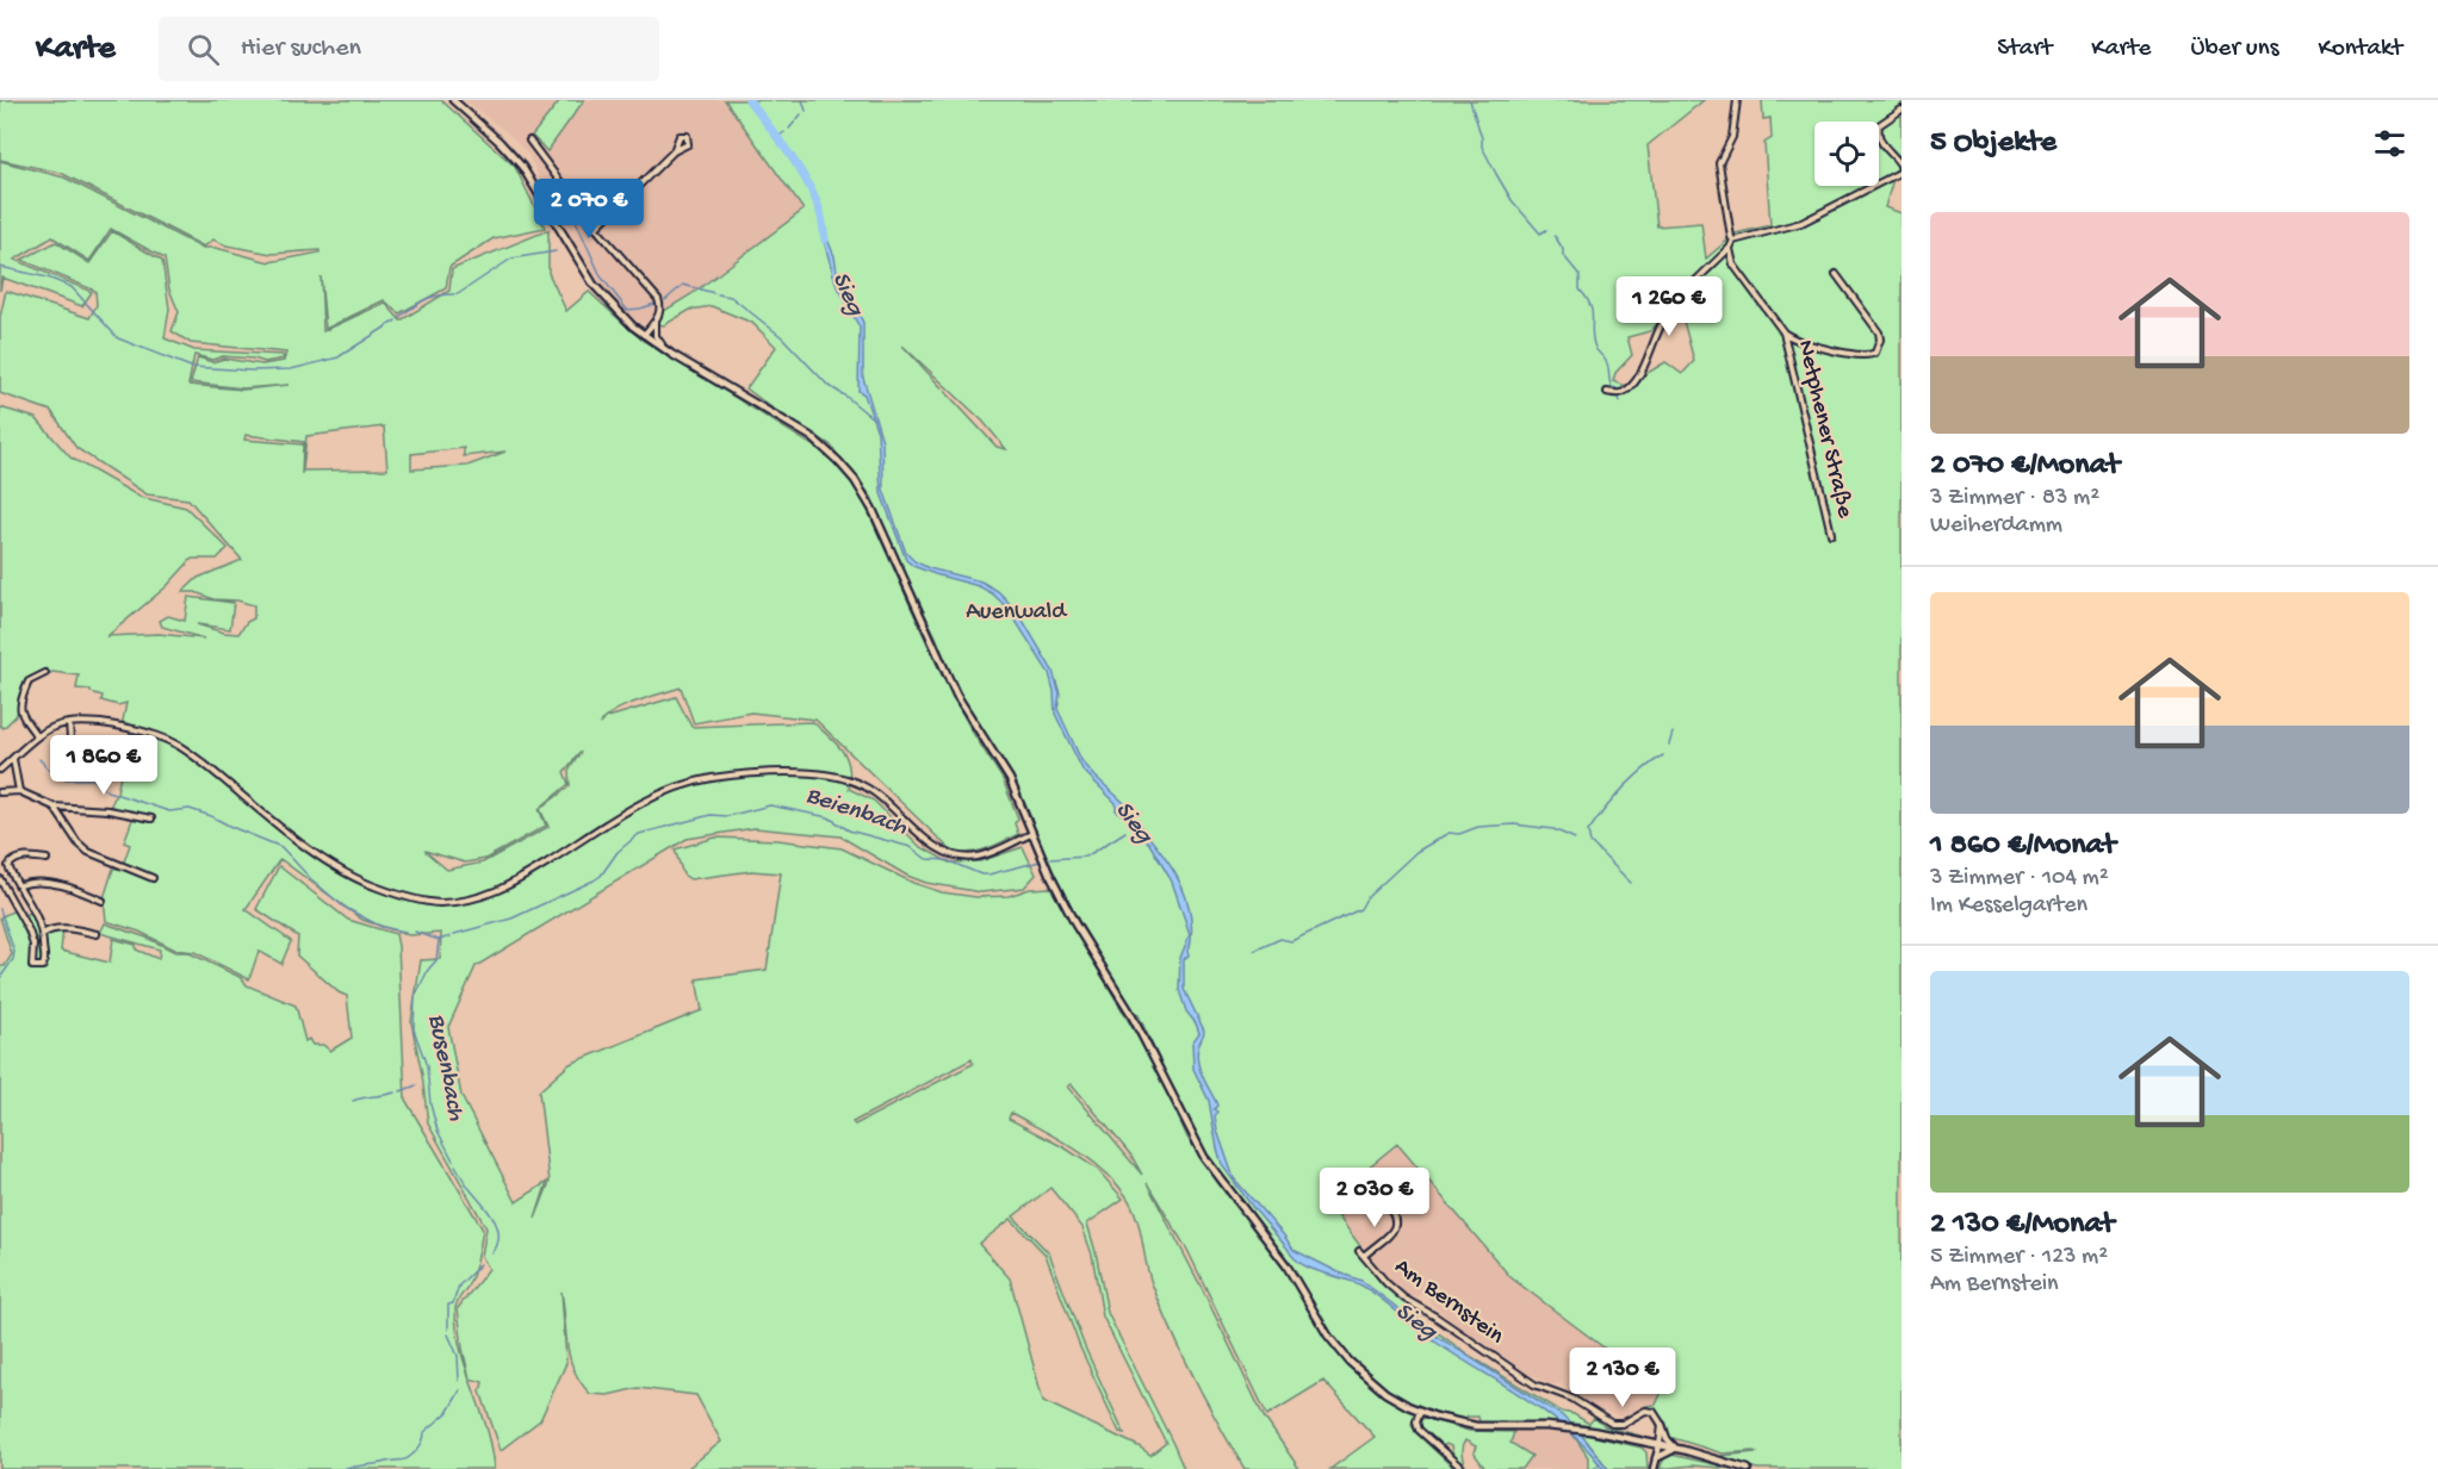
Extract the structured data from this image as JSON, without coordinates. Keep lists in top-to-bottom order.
{
  "streets": {
    "street": ["Netphener Straße", "Am Bernstein"]
  },
  "water": ["Sieg", "Beienbach", "Busenbach"],
  "parks": ["Auenwald"],
  "page": {
    "header": "Karte",
    "search": "Hier suchen",
    "nav": [
      "Start",
      "Karte",
      "Über uns",
      "Kontakt"
    ],
    "heading": "5 Objekte",
    "price": [
      "2 070 €",
      "1 260 €",
      "1 860 €",
      "2 030 €",
      "2 130 €"
    ],
    "list": [
      {
        "name": "2 070 €/Monat",
        "note": "3 Zimmer · 83 m² · Weiherdamm"
      },
      {
        "name": "1 860 €/Monat",
        "note": "3 Zimmer · 104 m² · Im Kesselgarten"
      },
      {
        "name": "2 130 €/Monat",
        "note": "5 Zimmer · 123 m² · Am Bernstein"
      }
    ]
  }
}
